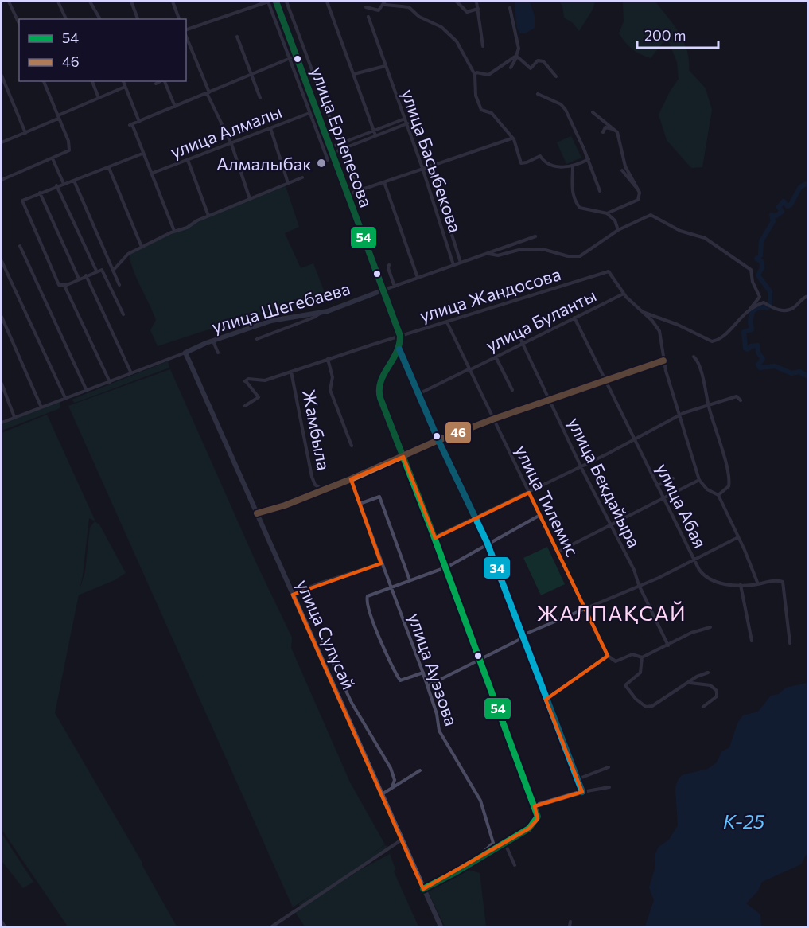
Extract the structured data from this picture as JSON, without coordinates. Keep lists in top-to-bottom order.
{
  "streets": {
    "street": [
      "улица Алмалы",
      "улица Ерлепесова",
      "улица Басыбекова",
      "улица Жандосова",
      "улица Шегебаева",
      "улица Буланты",
      "Жамбыла",
      "улица Бекдайыра",
      "улица Тилемис",
      "улица Абая",
      "улица Сулусай",
      "улица Ауэзова"
    ]
  },
  "crossings": [
    ["улица Ерлепесова", "улица Жандосова"],
    ["улица Ерлепесова", "улица Шегебаева"],
    ["улица Жандосова", "улица Буланты"],
    ["улица Жандосова", "Жамбыла"],
    ["улица Жандосова", "улица Тилемис"],
    ["улица Шегебаева", "улица Сулусай"],
    ["улица Буланты", "улица Бекдайыра"],
    ["улица Буланты", "улица Тилемис"],
    ["улица Буланты", "улица Абая"]
  ],
  "districts": ["ЖАЛПАҚСАЙ"],
  "water": ["К-25"],
  "places": ["Алмалыбак"],
  "lines": ["transit line 54", "transit line 34", "transit line 46"],
  "legend": ["54", "46"],
  "scale_bar": "200 m"
}
